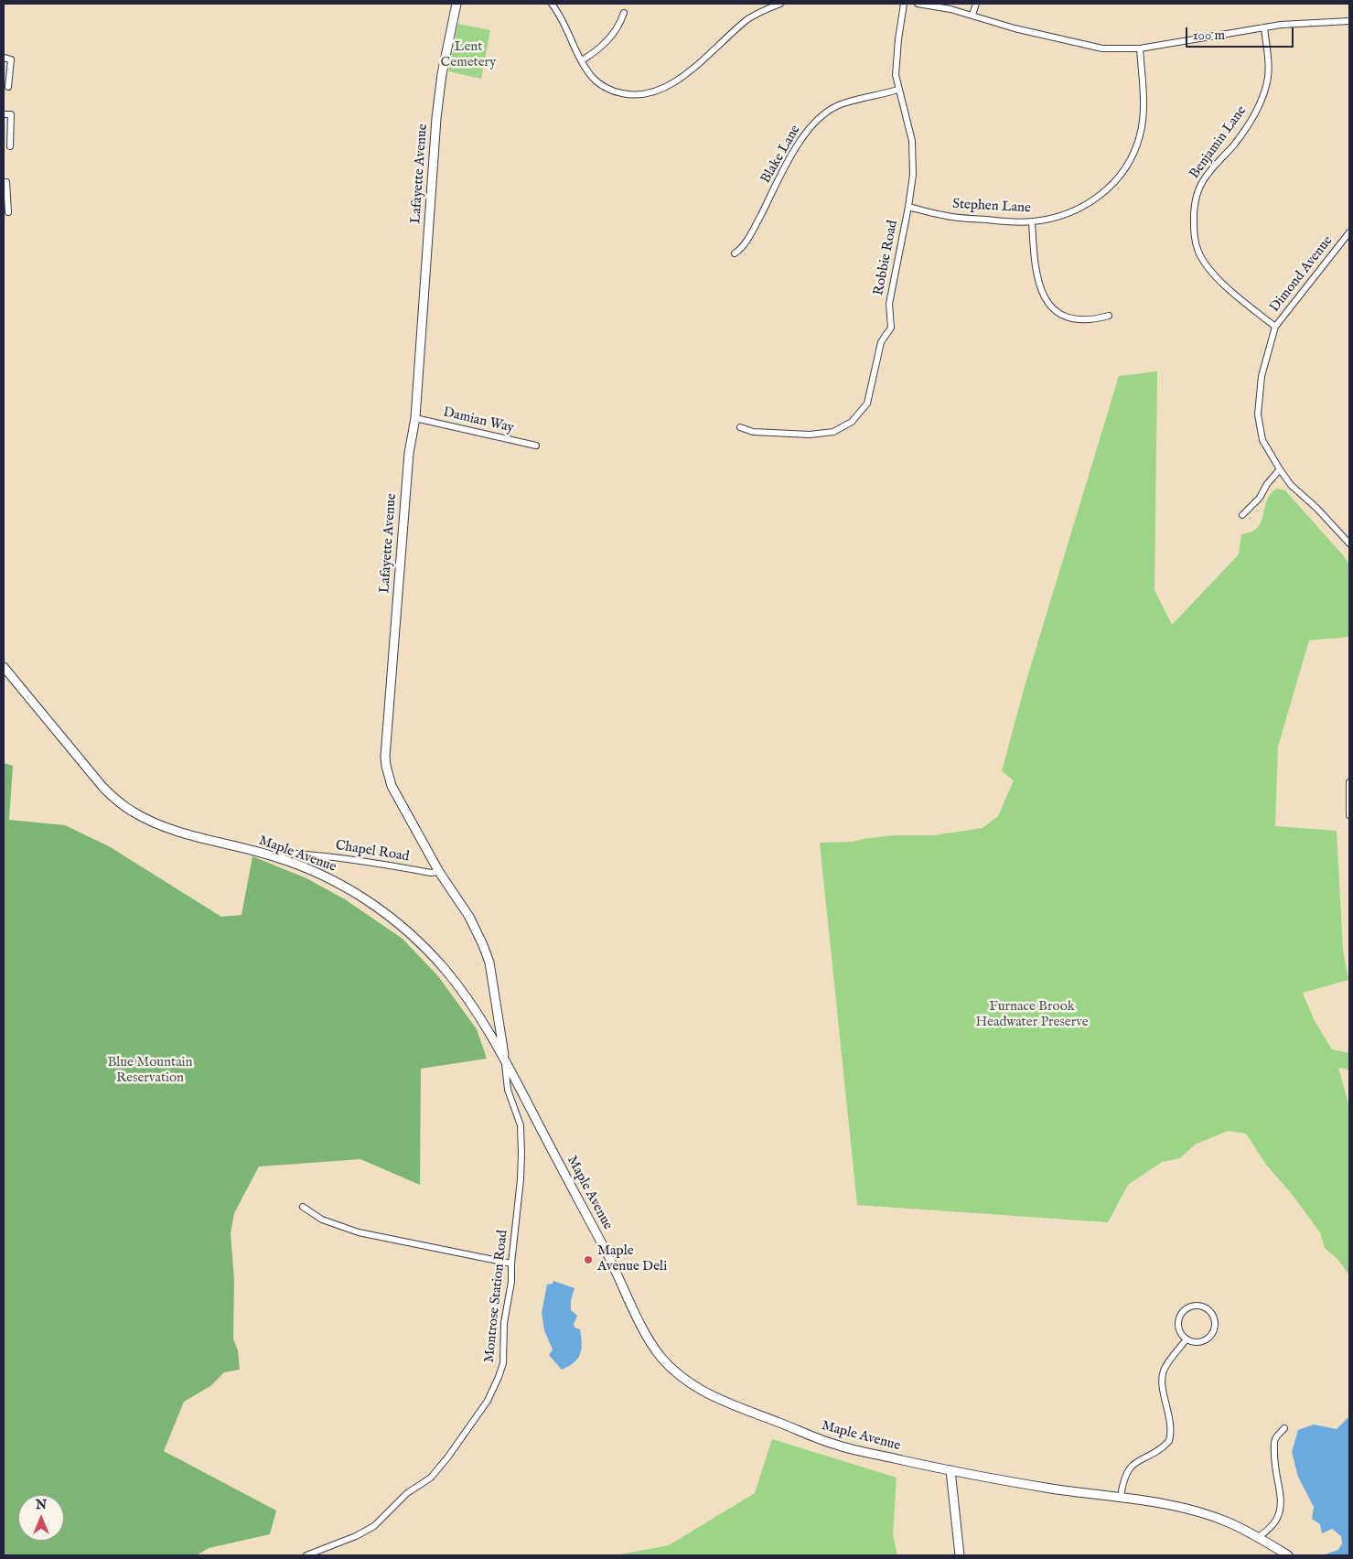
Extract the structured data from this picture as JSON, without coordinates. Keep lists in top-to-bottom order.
{
  "streets": {
    "street": [
      "Benjamin Lane",
      "Blake Lane",
      "Lafayette Avenue",
      "Stephen Lane",
      "Robbie Road",
      "Dimond Avenue",
      "Damian Way",
      "Chapel Road",
      "Maple Avenue",
      "Montrose Station Road"
    ]
  },
  "crossings": [
    ["Benjamin Lane", "Dimond Avenue"],
    ["Blake Lane", "Robbie Road"],
    ["Lafayette Avenue", "Damian Way"],
    ["Lafayette Avenue", "Chapel Road"],
    ["Lafayette Avenue", "Maple Avenue"],
    ["Lafayette Avenue", "Montrose Station Road"],
    ["Stephen Lane", "Robbie Road"],
    ["Chapel Road", "Maple Avenue"],
    ["Maple Avenue", "Montrose Station Road"]
  ],
  "parks": ["Lent Cemetery", "Furnace Brook Headwater Preserve", "Blue Mountain Reservation"],
  "places": ["Maple Avenue Deli"],
  "scale_bar": "100 m",
  "north": "top"
}
